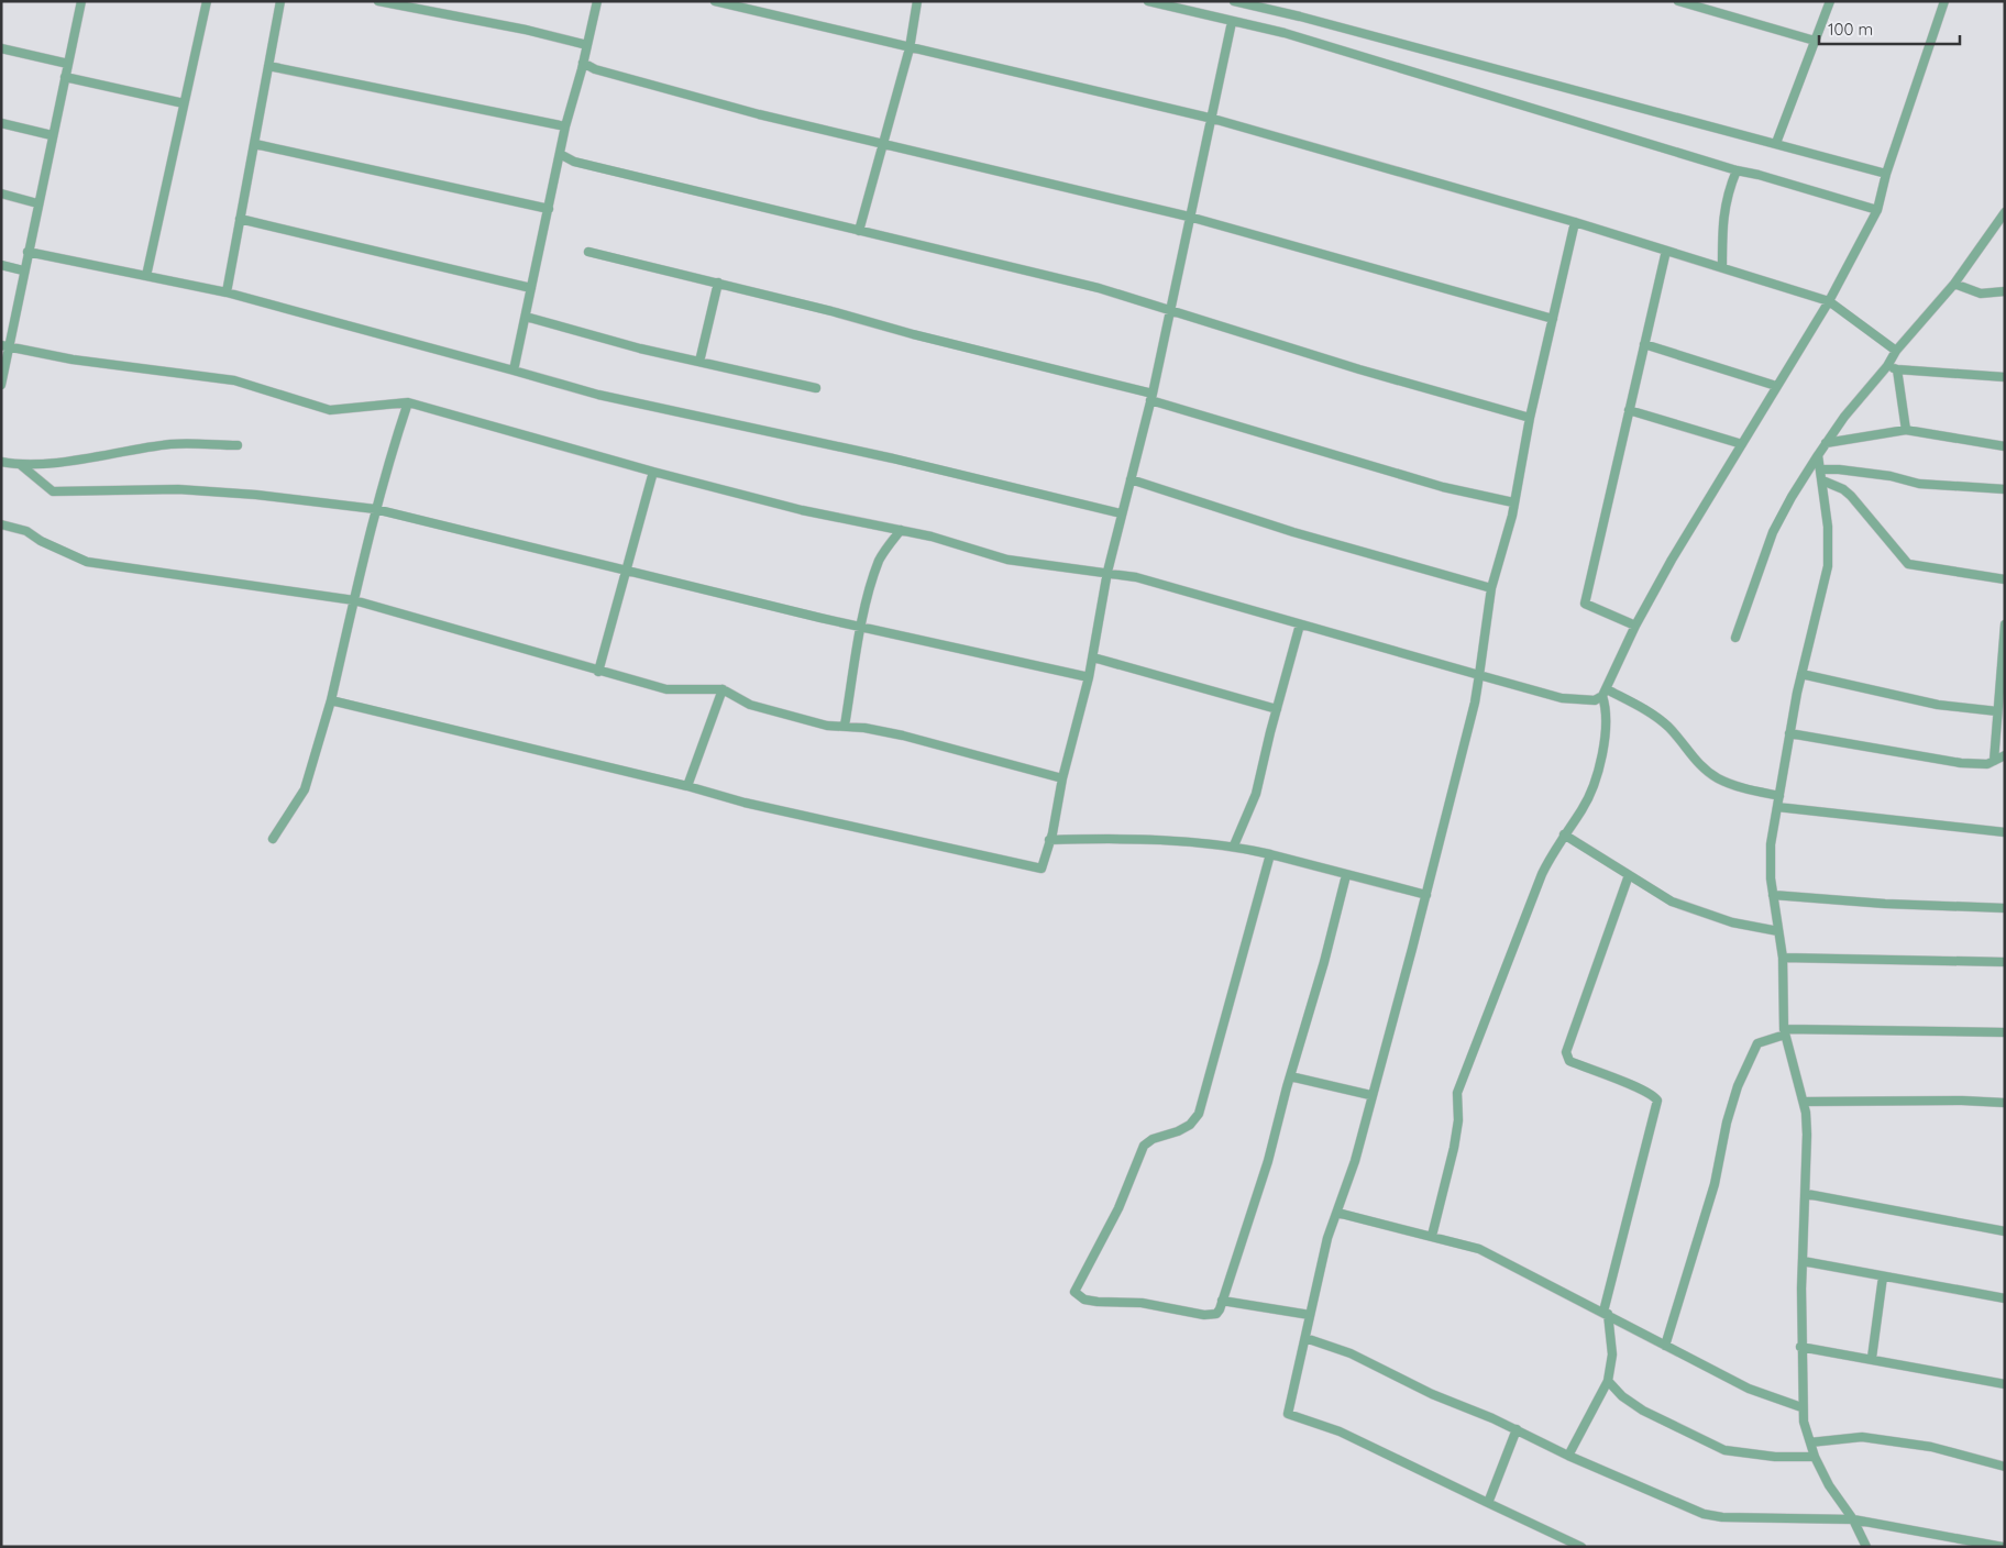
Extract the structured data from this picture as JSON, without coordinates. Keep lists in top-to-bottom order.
{
  "scale_bar": "100 m"
}
